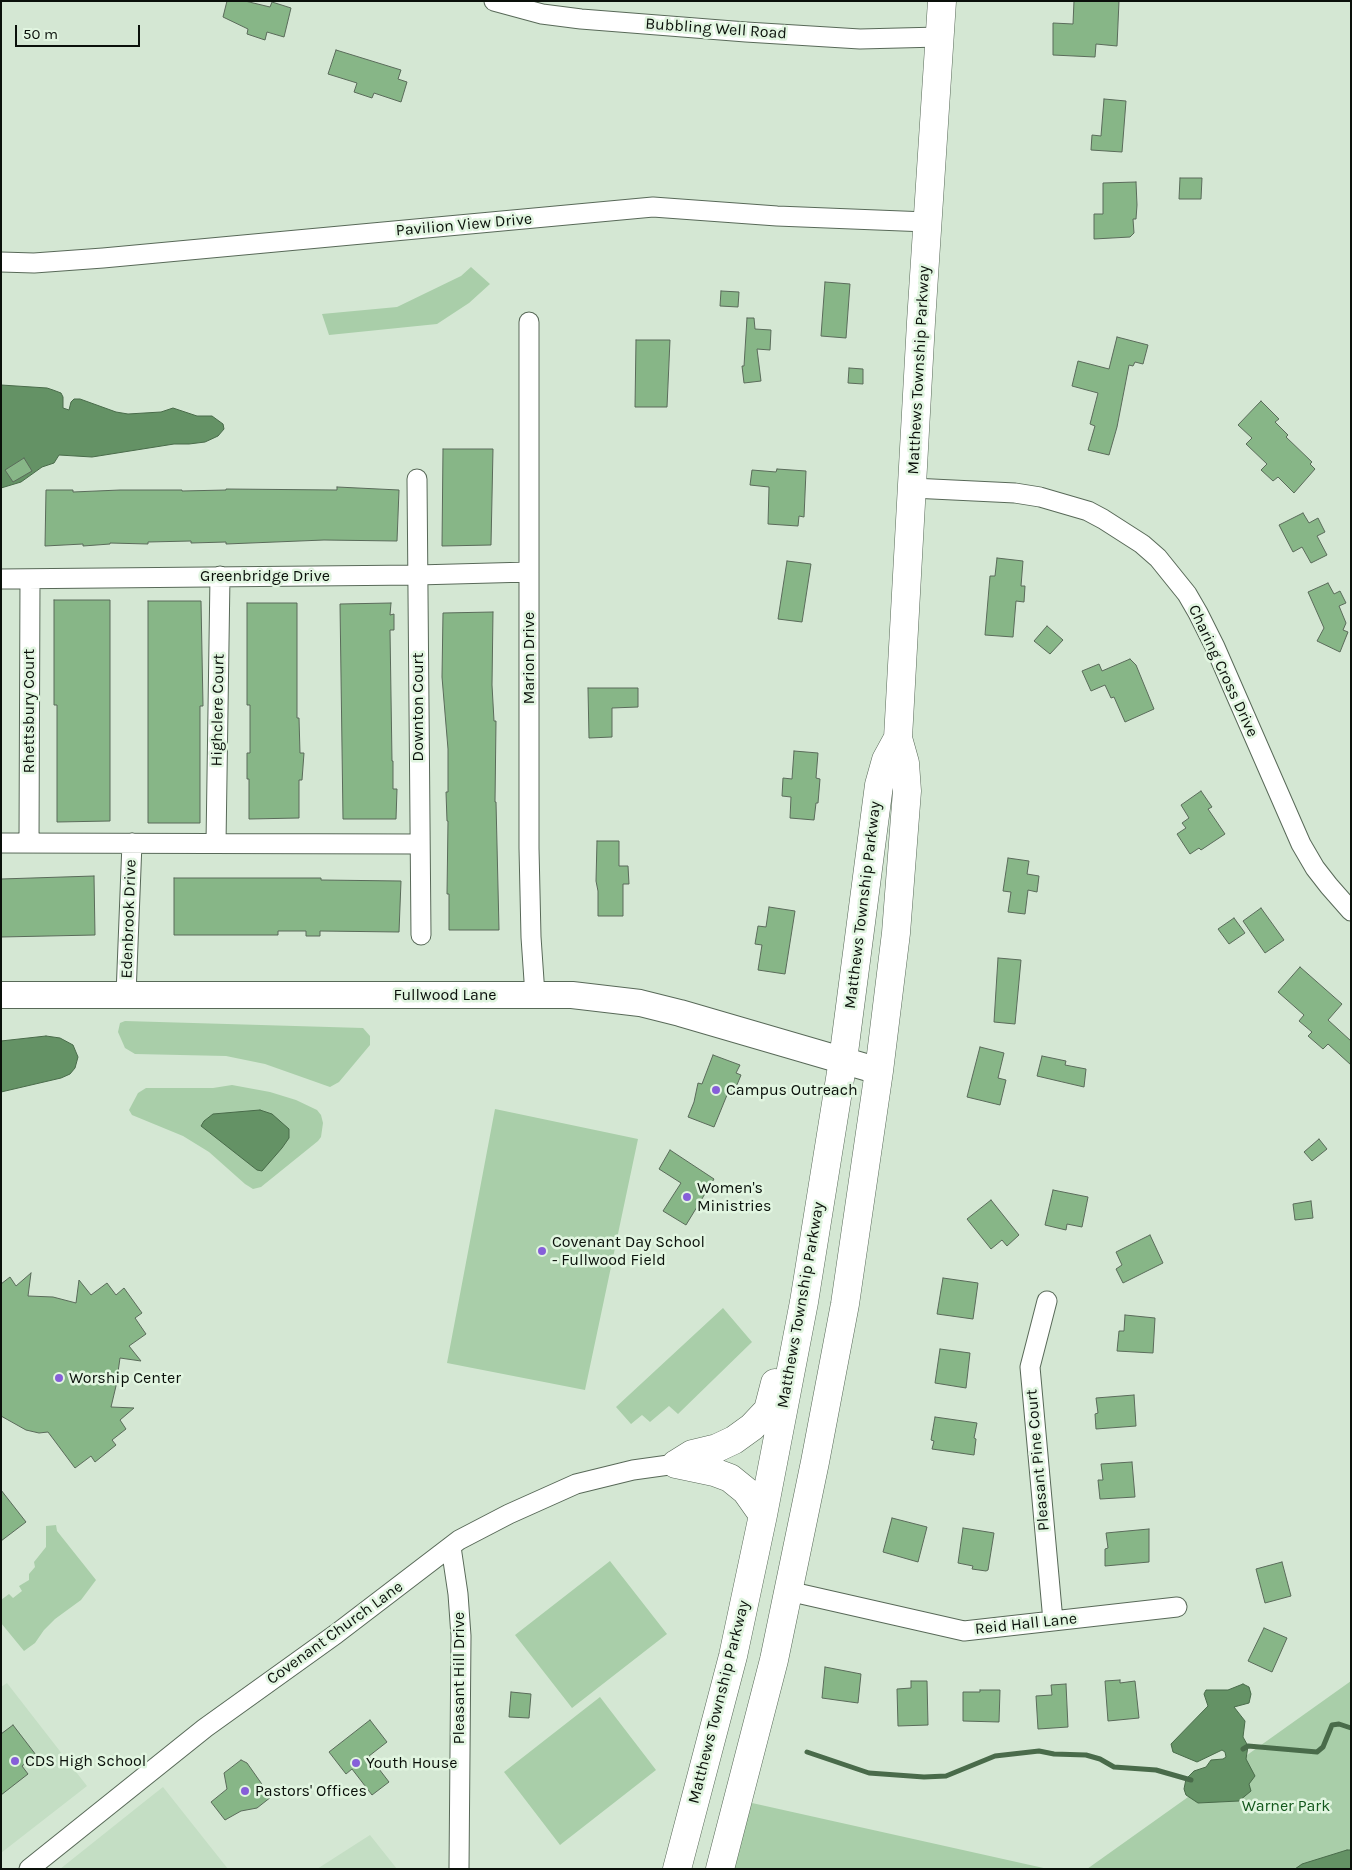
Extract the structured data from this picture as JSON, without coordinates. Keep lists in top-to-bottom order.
{
  "streets": {
    "main road": ["Matthews Township Parkway"],
    "street": [
      "Bubbling Well Road",
      "Pavilion View Drive",
      "Greenbridge Drive",
      "Marion Drive",
      "Charing Cross Drive",
      "Downton Court",
      "Highclere Court",
      "Rhettsbury Court",
      "Edenbrook Drive",
      "Fullwood Lane",
      "Pleasant Pine Court",
      "Reid Hall Lane",
      "Covenant Church Lane",
      "Pleasant Hill Drive"
    ]
  },
  "crossings": [
    ["Bubbling Well Road", "Matthews Township Parkway"],
    ["Pavilion View Drive", "Matthews Township Parkway"],
    ["Matthews Township Parkway", "Charing Cross Drive"],
    ["Matthews Township Parkway", "Fullwood Lane"],
    ["Matthews Township Parkway", "Reid Hall Lane"],
    ["Greenbridge Drive", "Marion Drive"],
    ["Greenbridge Drive", "Downton Court"],
    ["Greenbridge Drive", "Highclere Court"],
    ["Greenbridge Drive", "Rhettsbury Court"],
    ["Marion Drive", "Fullwood Lane"],
    ["Edenbrook Drive", "Fullwood Lane"],
    ["Pleasant Pine Court", "Reid Hall Lane"],
    ["Covenant Church Lane", "Pleasant Hill Drive"]
  ],
  "parks": ["Warner Park"],
  "places": [
    "Campus Outreach",
    "Women's Ministries",
    "Covenant Day School - Fullwood Field",
    "Worship Center",
    "CDS High School",
    "Youth House",
    "Pastors' Offices"
  ],
  "scale_bar": "50 m"
}
